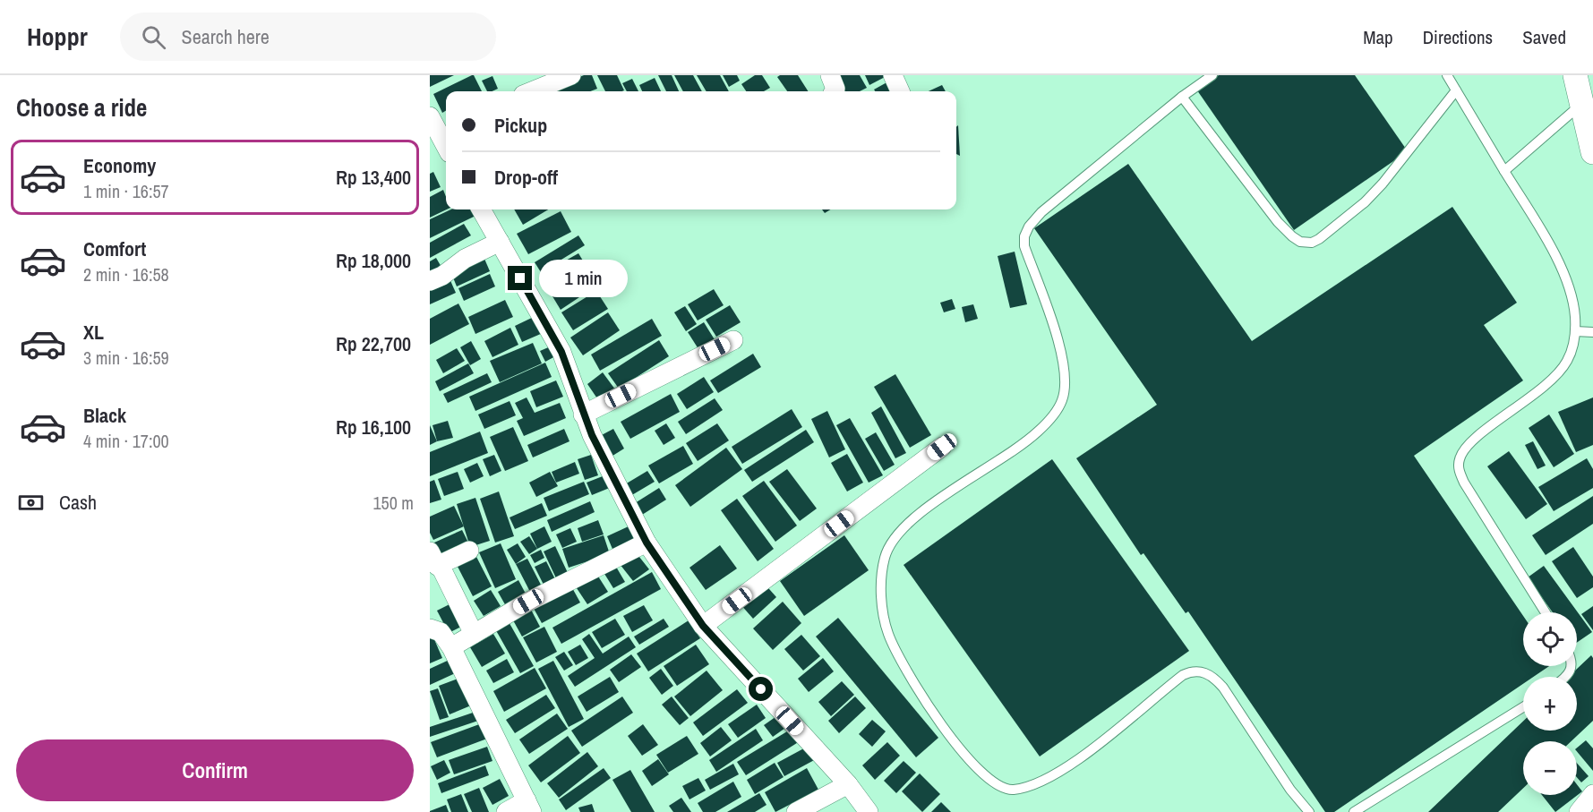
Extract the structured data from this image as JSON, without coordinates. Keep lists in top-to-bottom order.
{
  "page": {
    "header": "Hoppr",
    "search": "Search here",
    "nav": ["Map", "Directions", "Saved"],
    "heading": "Choose a ride",
    "banner": ["Pickup", "Drop-off"],
    "list": [
      {
        "name": "Economy",
        "note": "1 min · 16:57",
        "value": "Rp 13,400"
      },
      {
        "name": "Comfort",
        "note": "2 min · 16:58",
        "value": "Rp 18,000"
      },
      {
        "name": "XL",
        "note": "3 min · 16:59",
        "value": "Rp 22,700"
      },
      {
        "name": "Black",
        "note": "4 min · 17:00",
        "value": "Rp 16,100"
      }
    ],
    "bubble": "1 min",
    "pay": ["Cash", "150 m"],
    "map_buttons": ["+", "−"],
    "buttons": "Confirm"
  }
}
